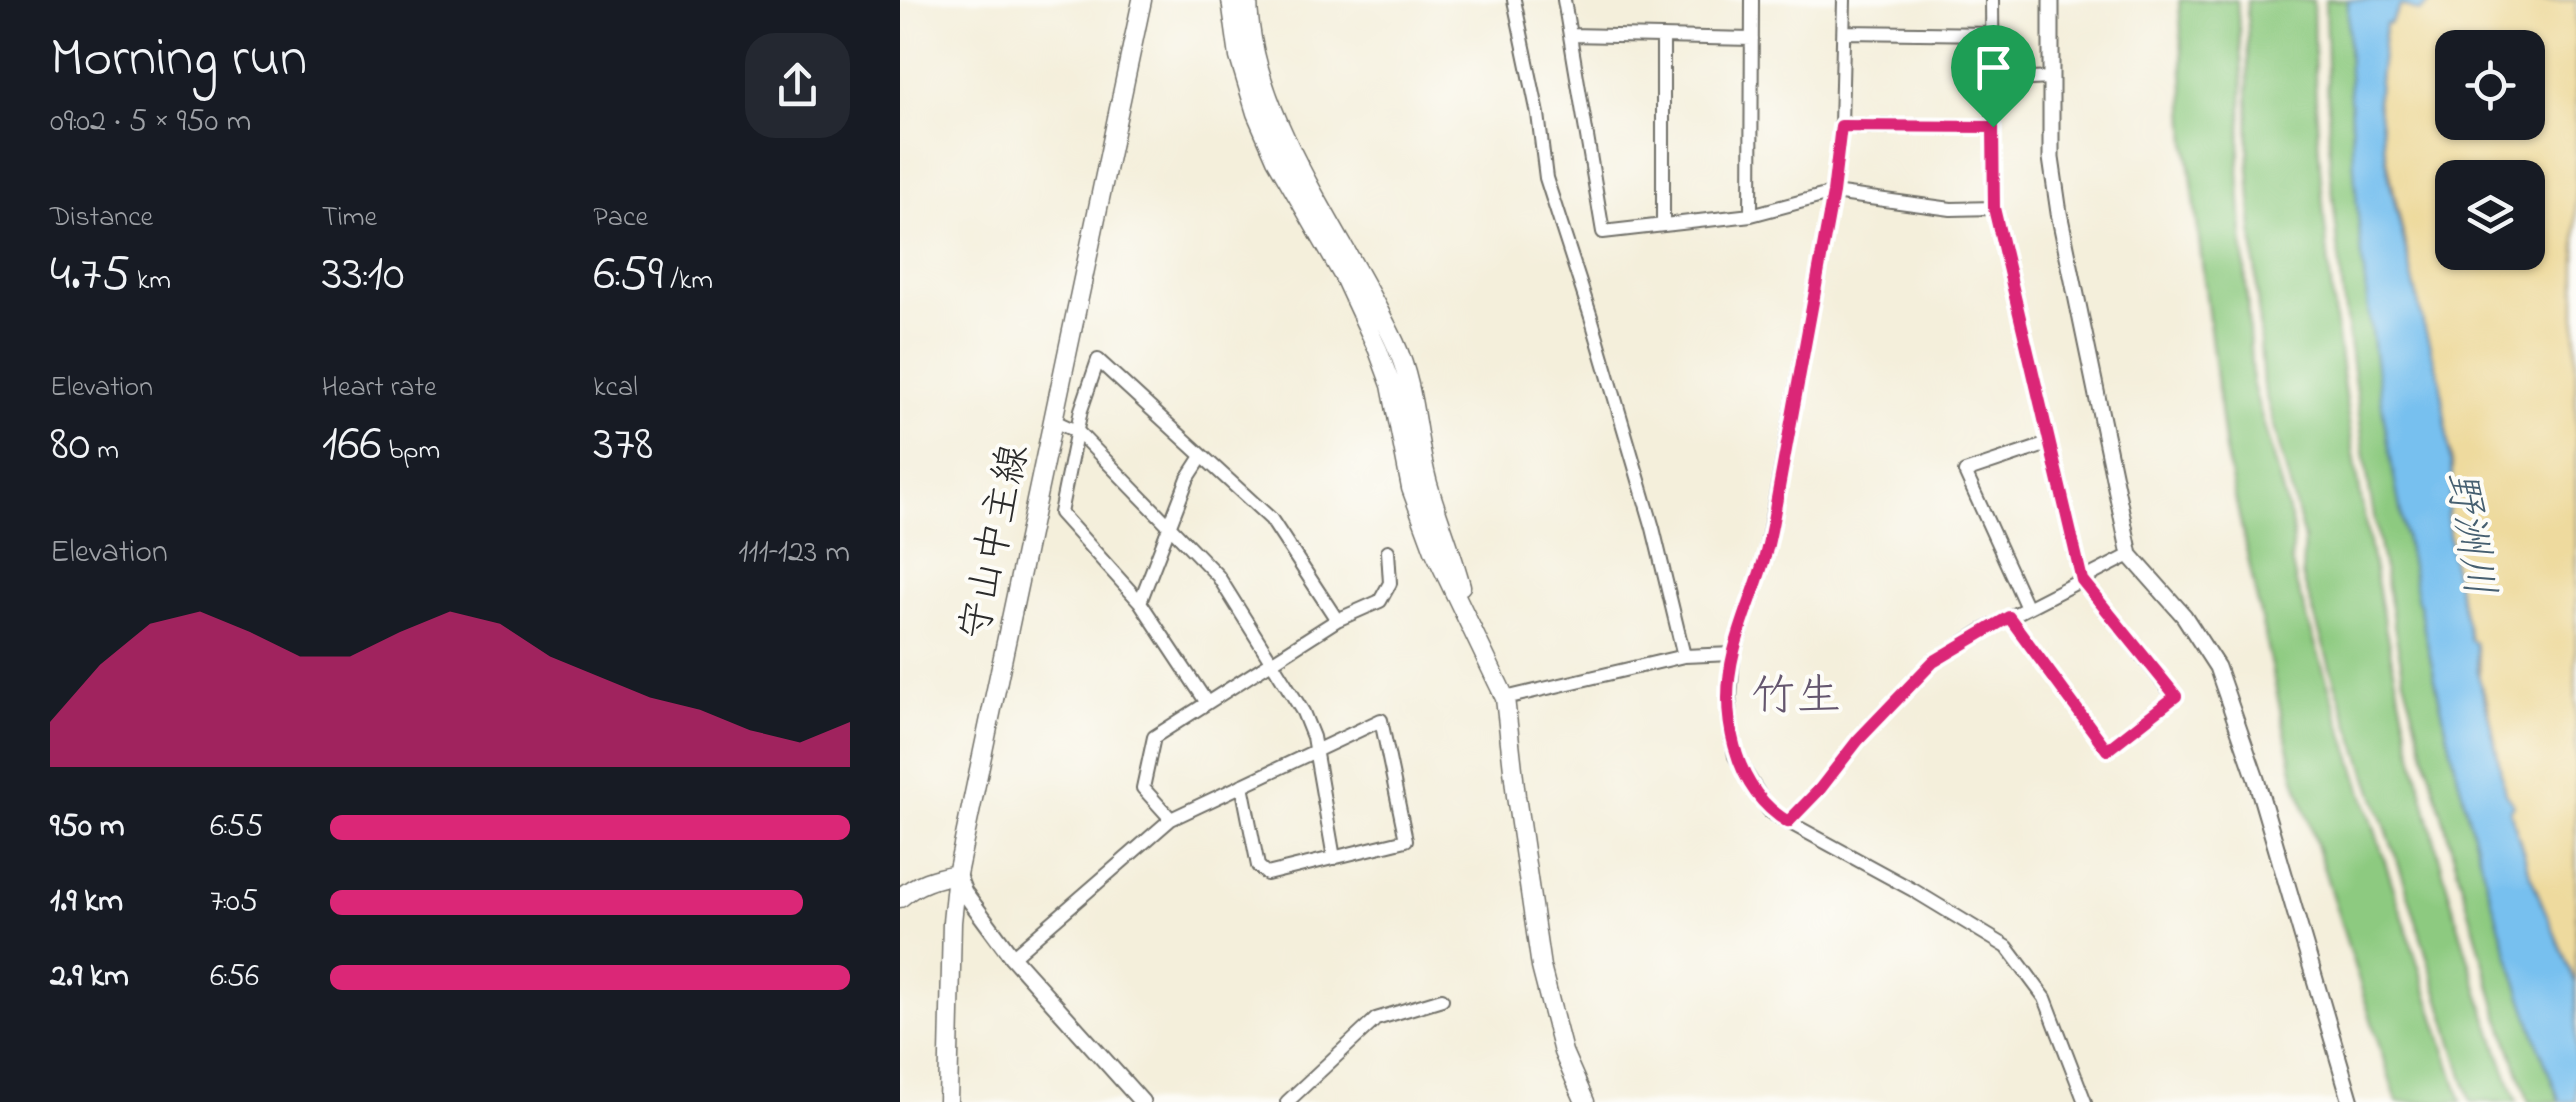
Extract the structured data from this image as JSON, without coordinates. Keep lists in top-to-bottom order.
{
  "streets": {
    "main road": ["守山中主線"]
  },
  "districts": ["竹生"],
  "water": ["野洲川"],
  "page": {
    "heading": ["Morning run", "09:02 · 5 × 950 m"],
    "stats": [
      ["Distance", "4.75 km"],
      ["Time", "33:10"],
      ["Pace", "6:59 /km"],
      ["Elevation", "80 m"],
      ["Heart rate", "166 bpm"],
      ["kcal", "378"]
    ],
    "chart": ["Elevation", "111–123 m"],
    "list": [
      {
        "name": "950 m",
        "note": "6:55"
      },
      {
        "name": "1.9 km",
        "note": "7:05"
      },
      {
        "name": "2.9 km",
        "note": "6:56"
      }
    ]
  }
}
